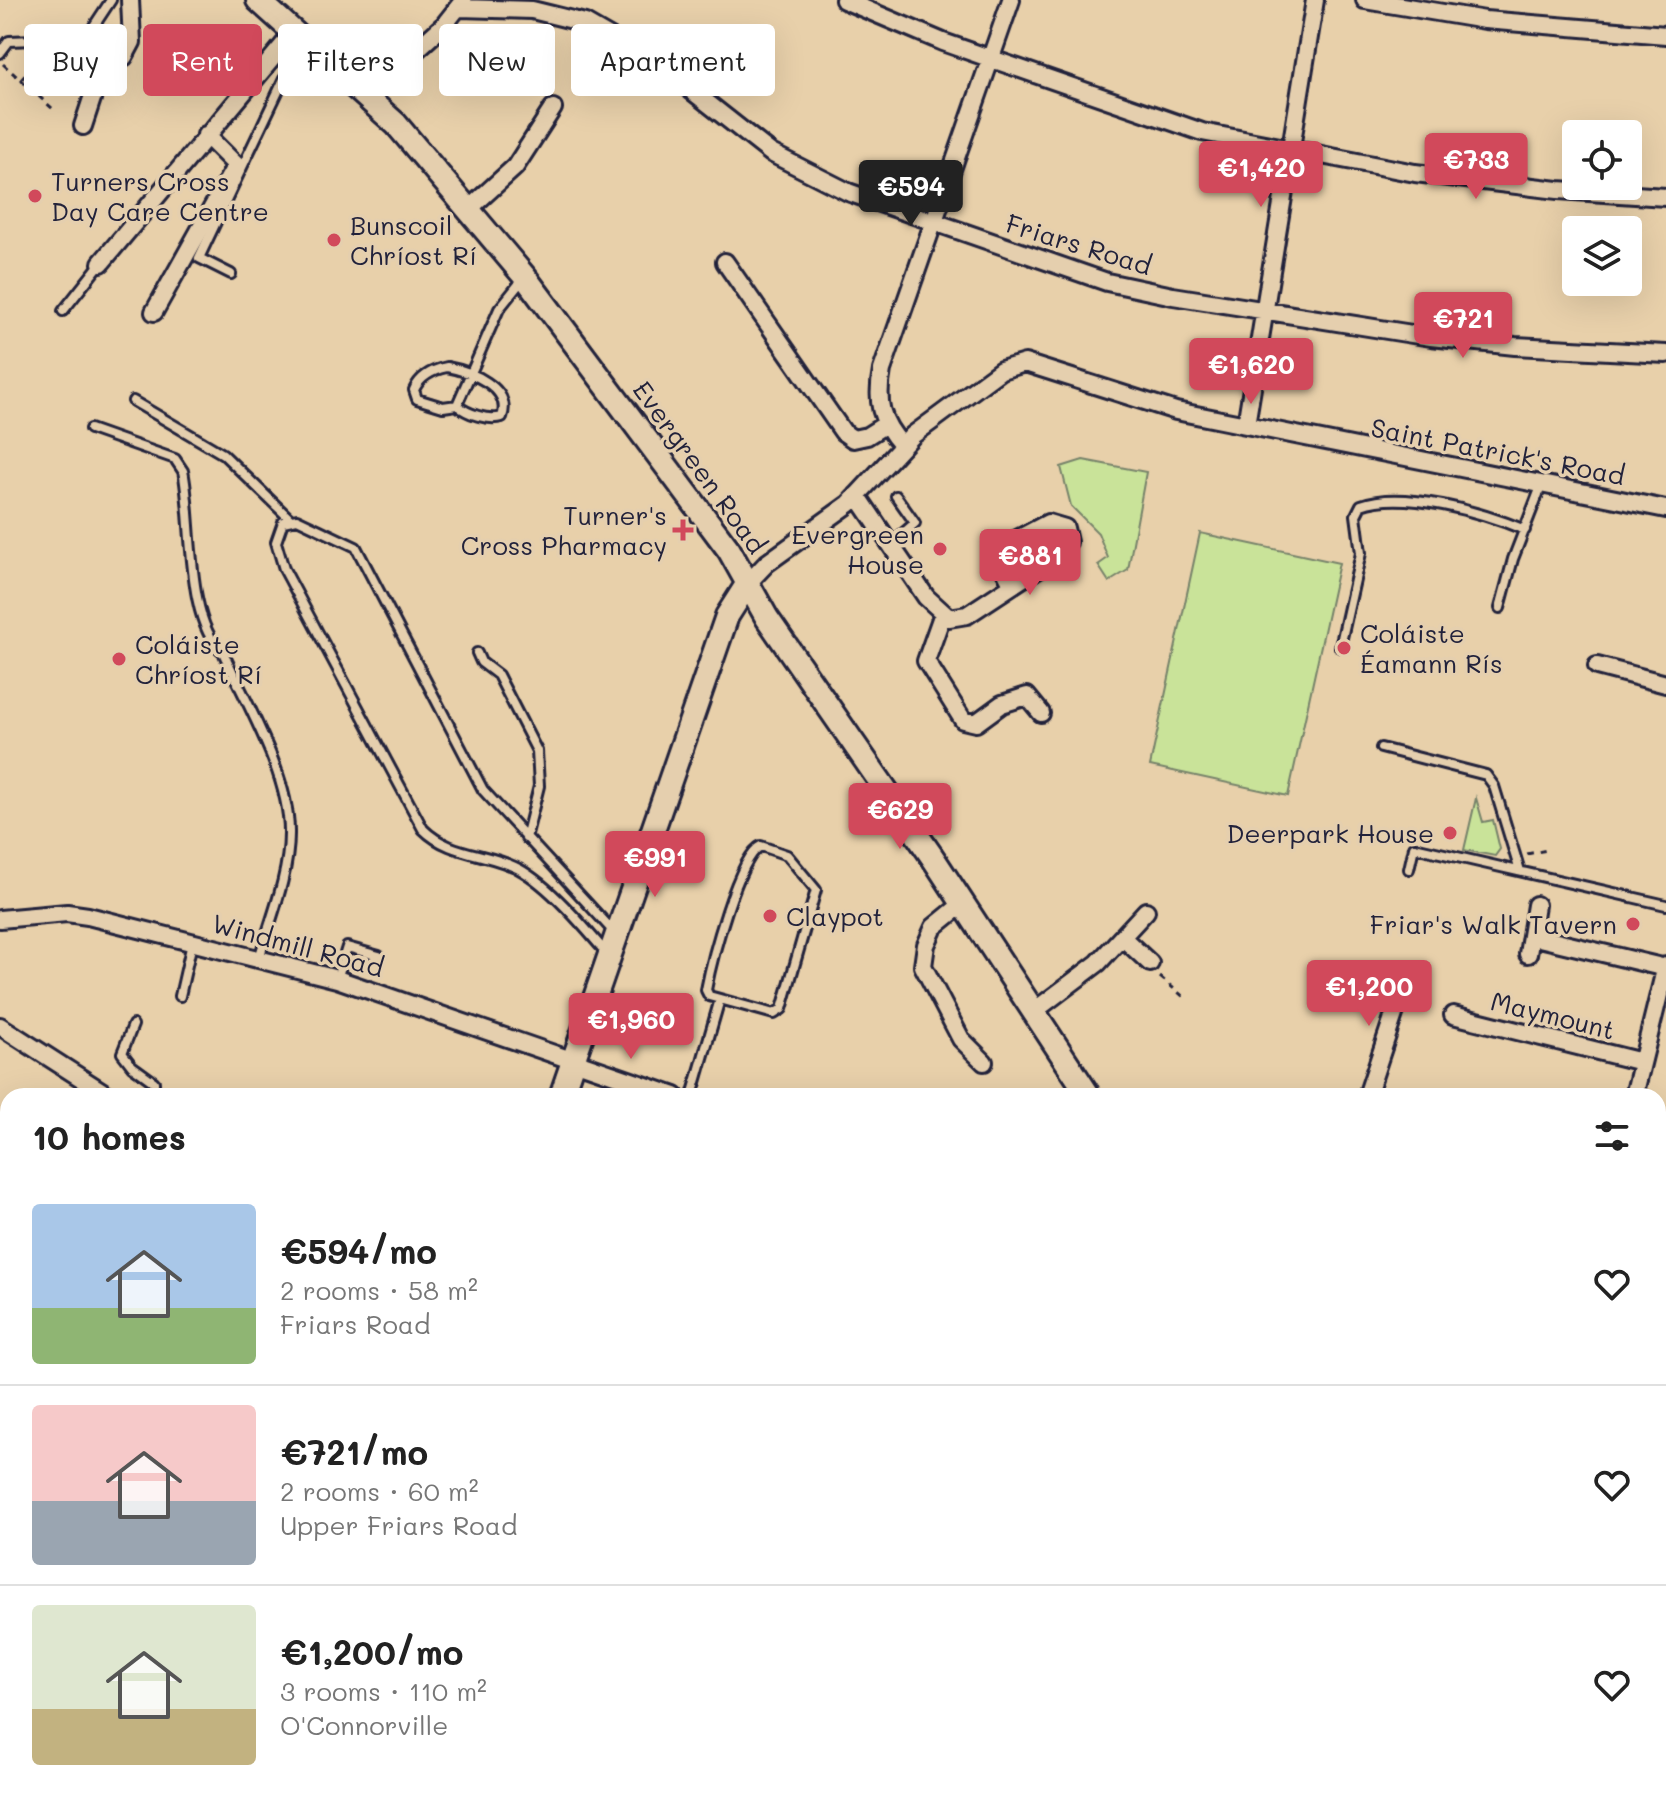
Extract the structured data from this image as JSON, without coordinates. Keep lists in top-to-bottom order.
{
  "streets": {
    "main road": ["Evergreen Road"],
    "street": [
      "Friars Road",
      "Saint Patrick's Road",
      "Windmill Road",
      "Maymount"
    ]
  },
  "crossings": [
    ["Saint Patrick's Road", "Evergreen Road"]
  ],
  "places": {
    "other": [
      "Turners Cross Day Care Centre",
      "Bunscoil Chríost Rí",
      "Evergreen House",
      "Coláiste Éamann Rís",
      "Coláiste Chríost Rí",
      "Deerpark House",
      "Claypot",
      "Friar's Walk Tavern"
    ],
    "health": ["Turner's Cross Pharmacy"]
  },
  "page": {
    "chip": [
      "Buy",
      "Rent",
      "Filters",
      "New",
      "Apartment"
    ],
    "price": [
      "€733",
      "€1,420",
      "€594",
      "€721",
      "€1,620",
      "€881",
      "€629",
      "€991",
      "€1,200",
      "€1,960"
    ],
    "heading": "10 homes",
    "list": [
      {
        "name": "€594/mo",
        "note": "2 rooms · 58 m² · Friars Road"
      },
      {
        "name": "€721/mo",
        "note": "2 rooms · 60 m² · Upper Friars Road"
      },
      {
        "name": "€1,200/mo",
        "note": "3 rooms · 110 m² · O'Connorville"
      }
    ]
  }
}
